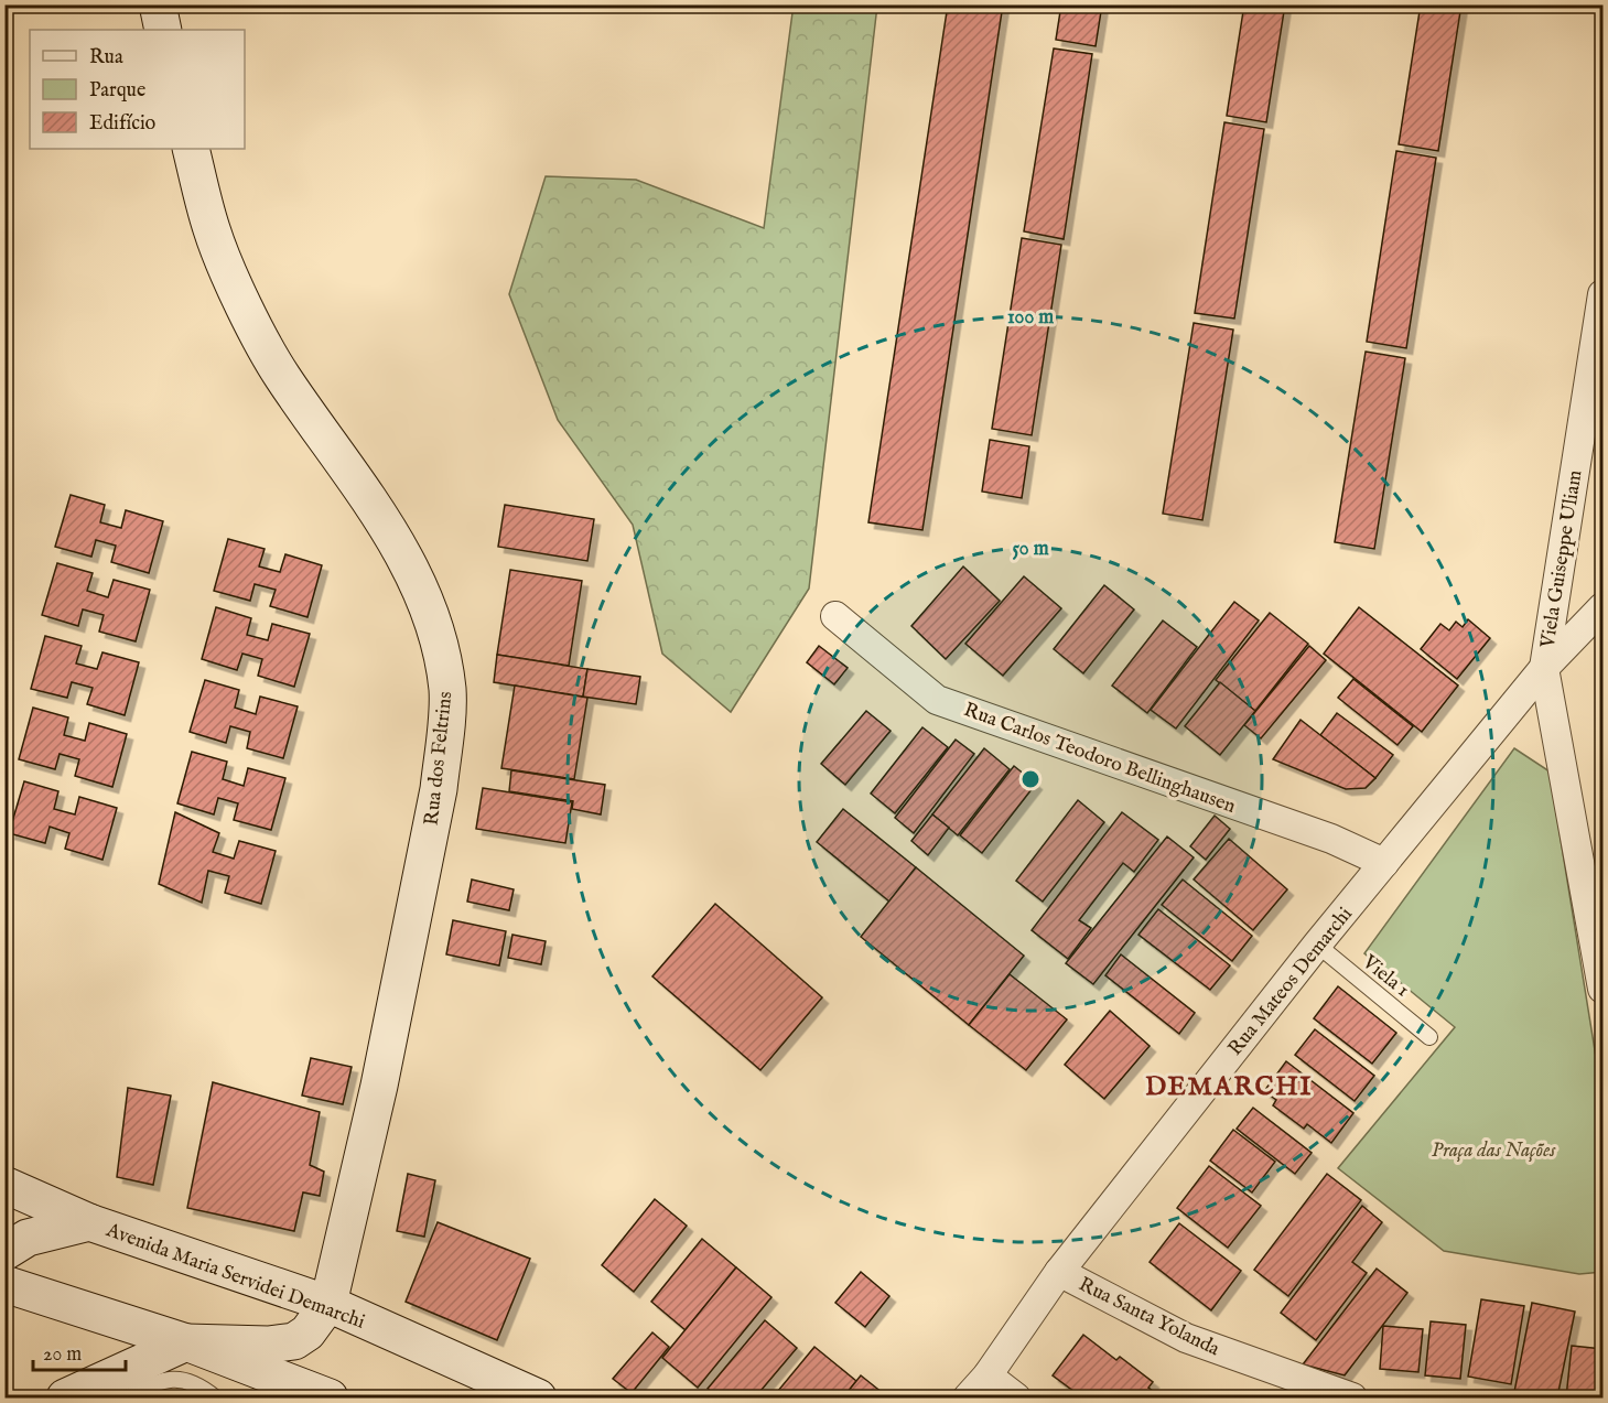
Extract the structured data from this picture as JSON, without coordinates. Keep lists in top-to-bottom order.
{
  "streets": {
    "street": [
      "Viela Guiseppe Uliam",
      "Rua Carlos Teodoro Bellinghausen",
      "Rua dos Feltrins",
      "Rua Mateos Demarchi",
      "Avenida Maria Servidei Demarchi",
      "Rua Santa Yolanda"
    ],
    "lane": ["Viela 1"]
  },
  "crossings": [
    ["Viela Guiseppe Uliam", "Rua Mateos Demarchi"],
    ["Rua Carlos Teodoro Bellinghausen", "Rua Mateos Demarchi"],
    ["Rua dos Feltrins", "Avenida Maria Servidei Demarchi"],
    ["Viela 1", "Rua Mateos Demarchi"],
    ["Rua Mateos Demarchi", "Rua Santa Yolanda"]
  ],
  "districts": ["DEMARCHI"],
  "parks": ["Praça das Nações"],
  "legend": ["Rua", "Parque", "Edifício"],
  "scale_bar": "20 m",
  "rings": ["100 m", "50 m"]
}
